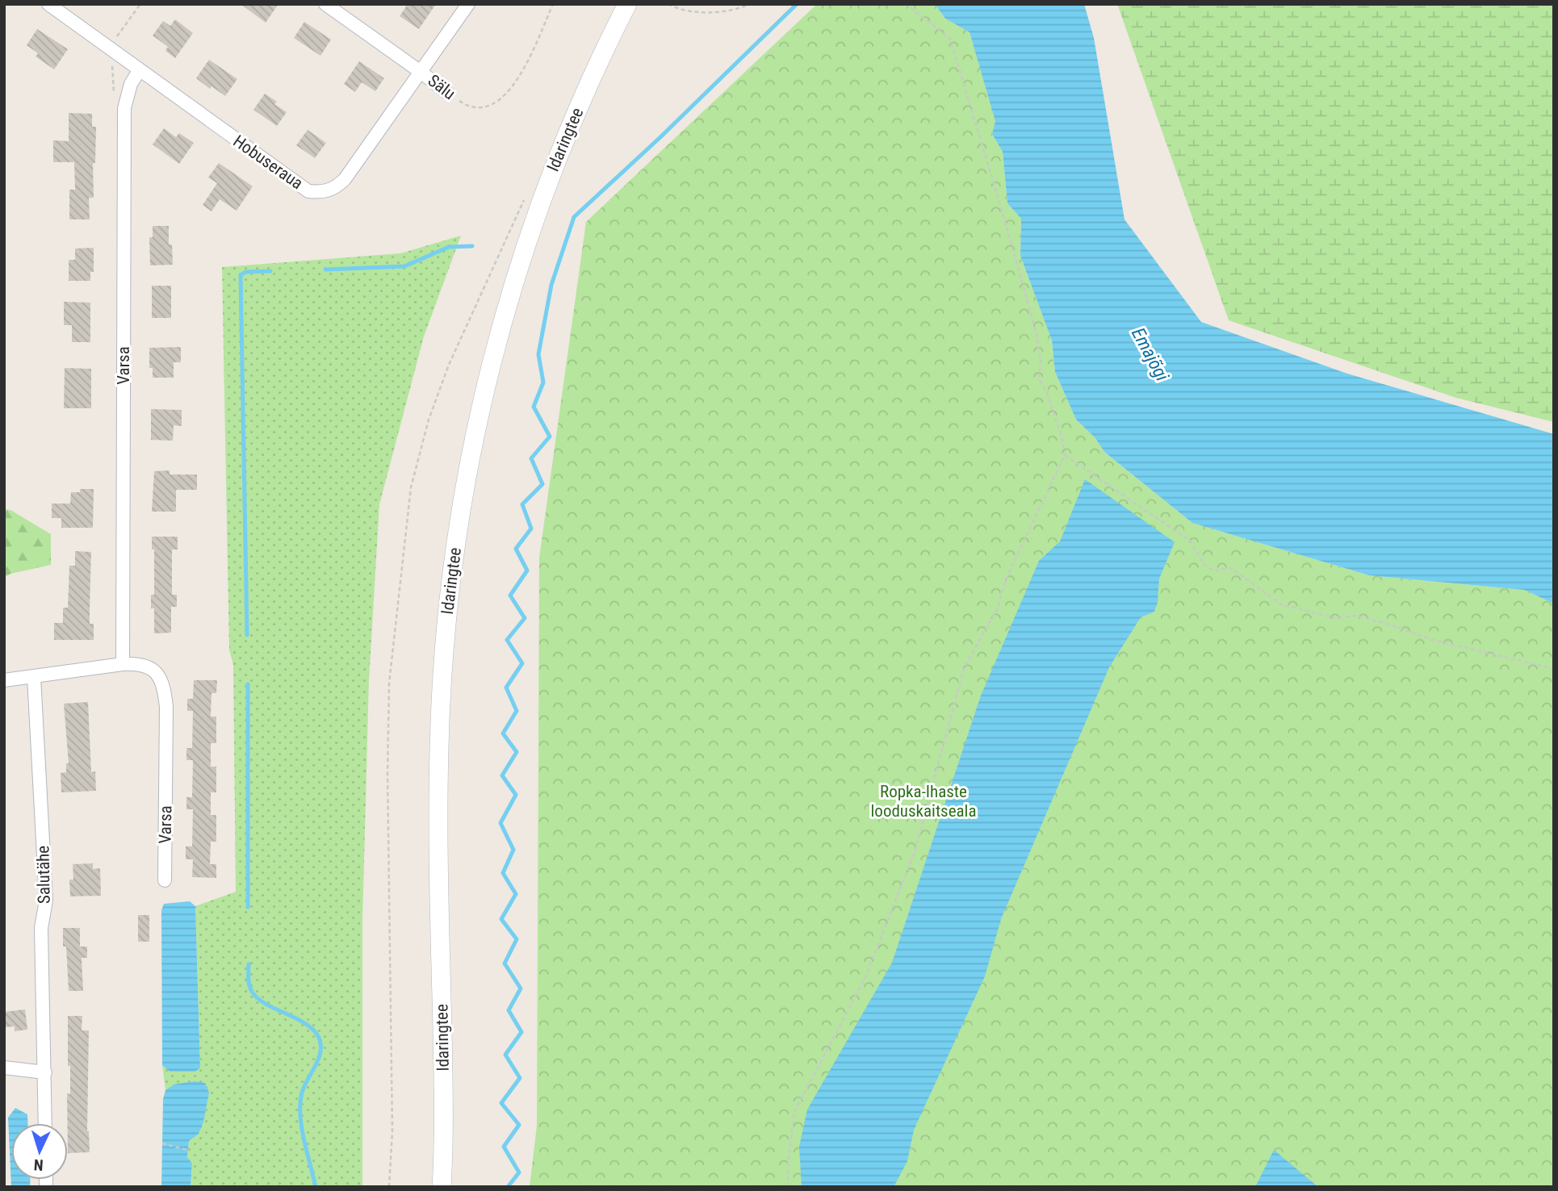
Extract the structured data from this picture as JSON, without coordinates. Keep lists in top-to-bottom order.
{
  "streets": {
    "main road": ["Idaringtee"],
    "street": [
      "Sälu",
      "Hobuseraua",
      "Varsa",
      "Salutähe"
    ]
  },
  "crossings": [
    ["Sälu", "Hobuseraua"],
    ["Hobuseraua", "Varsa"],
    ["Varsa", "Salutähe"]
  ],
  "water": ["Emajõgi"],
  "parks": ["Ropka-Ihaste looduskaitseala"],
  "north": "bottom"
}
